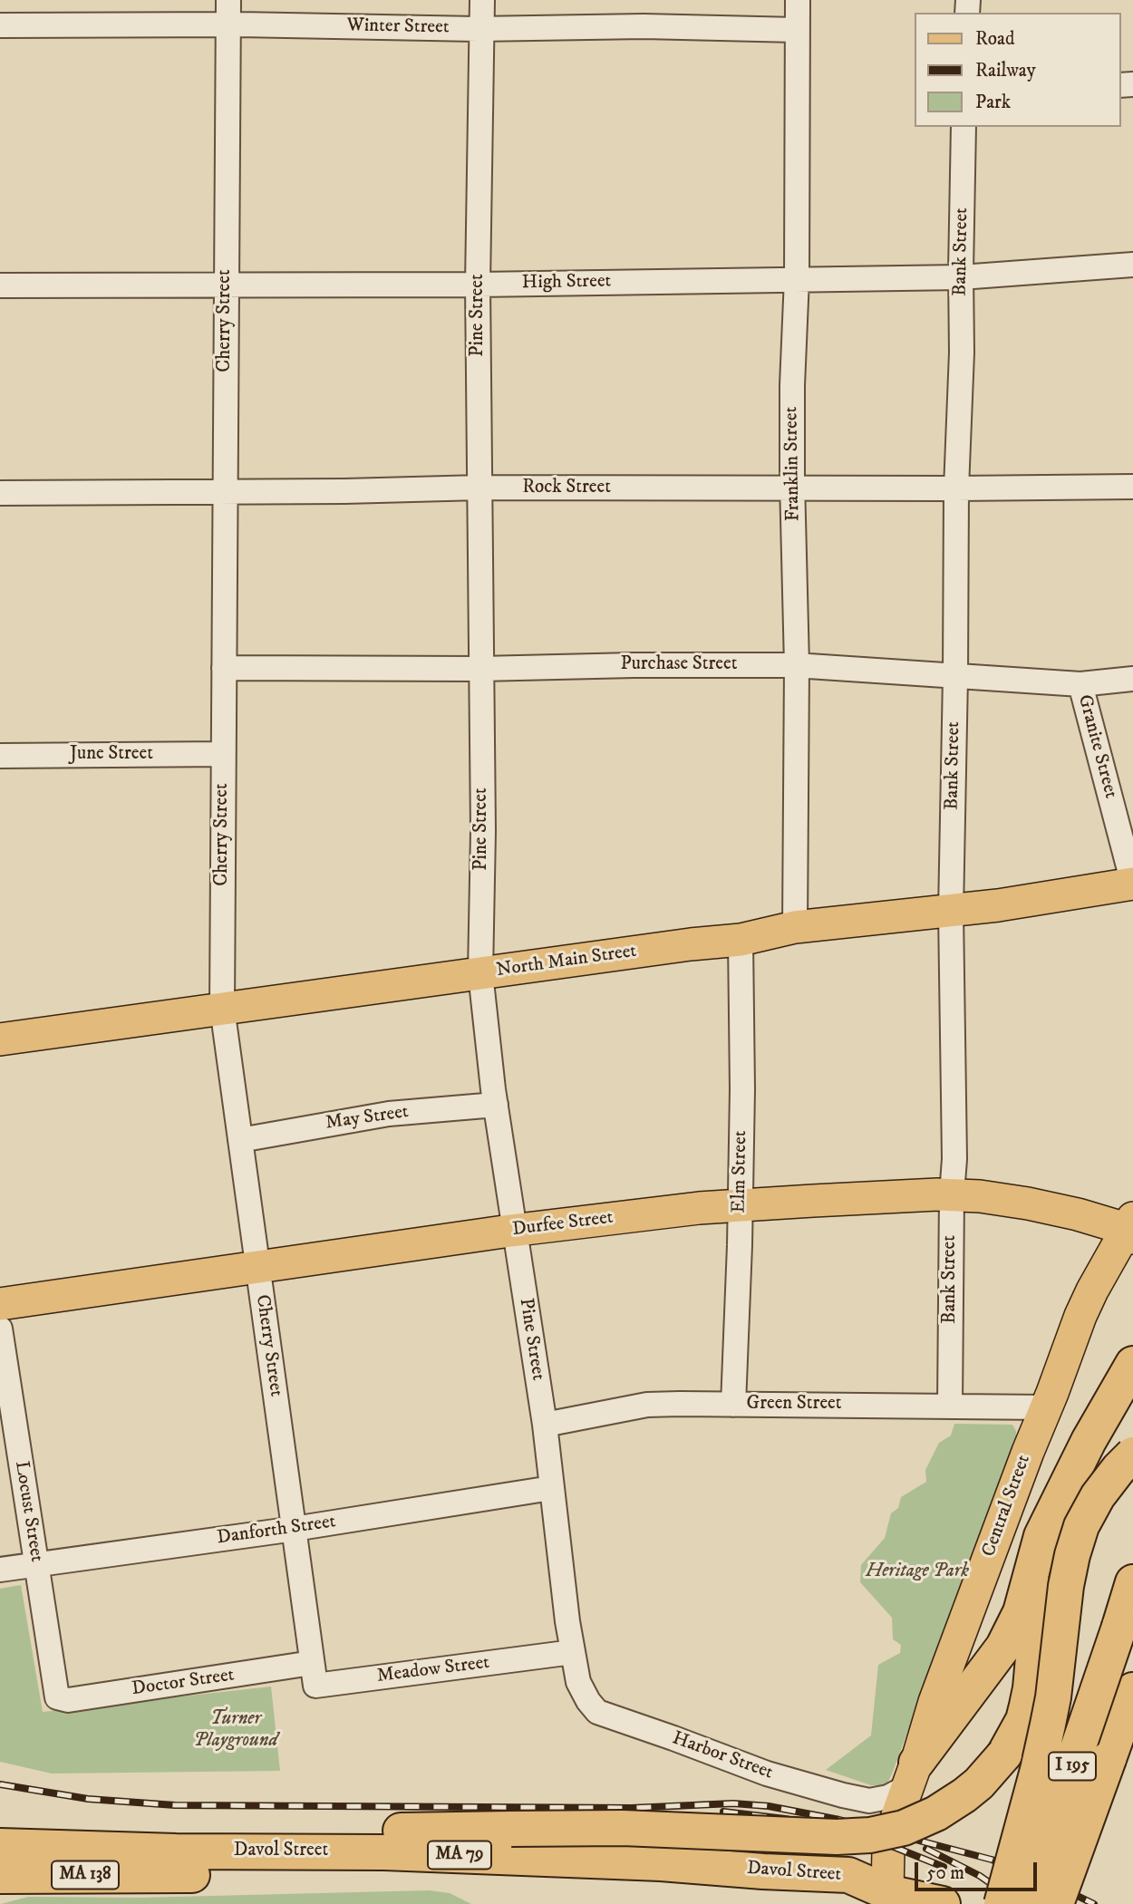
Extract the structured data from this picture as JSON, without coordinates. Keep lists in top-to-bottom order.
{
  "streets": {
    "highway": [
      "I 195",
      "Davol Street",
      "MA 79",
      "MA 138"
    ],
    "main road": ["North Main Street", "Durfee Street", "Central Street"],
    "street": [
      "Winter Street",
      "Bank Street",
      "High Street",
      "Pine Street",
      "Cherry Street",
      "Franklin Street",
      "Rock Street",
      "Purchase Street",
      "Granite Street",
      "June Street",
      "May Street",
      "Elm Street",
      "Green Street",
      "Locust Street",
      "Danforth Street",
      "Meadow Street",
      "Doctor Street",
      "Harbor Street"
    ]
  },
  "crossings": [
    ["Winter Street", "Pine Street"],
    ["Winter Street", "Cherry Street"],
    ["Winter Street", "Franklin Street"],
    ["Bank Street", "High Street"],
    ["Bank Street", "Rock Street"],
    ["Bank Street", "Purchase Street"],
    ["Bank Street", "North Main Street"],
    ["Bank Street", "Durfee Street"],
    ["Bank Street", "Green Street"],
    ["High Street", "Pine Street"],
    ["High Street", "Cherry Street"],
    ["High Street", "Franklin Street"],
    ["Pine Street", "Rock Street"],
    ["Pine Street", "Purchase Street"],
    ["Pine Street", "North Main Street"],
    ["Pine Street", "May Street"],
    ["Pine Street", "Durfee Street"],
    ["Pine Street", "Green Street"],
    ["Pine Street", "Danforth Street"],
    ["Pine Street", "Meadow Street"],
    ["Pine Street", "Harbor Street"],
    ["Cherry Street", "Rock Street"],
    ["Cherry Street", "Purchase Street"],
    ["Cherry Street", "June Street"],
    ["Cherry Street", "North Main Street"],
    ["Cherry Street", "May Street"],
    ["Cherry Street", "Durfee Street"],
    ["Cherry Street", "Danforth Street"],
    ["Cherry Street", "Meadow Street"],
    ["Cherry Street", "Doctor Street"],
    ["Franklin Street", "Rock Street"],
    ["Franklin Street", "Purchase Street"],
    ["Franklin Street", "North Main Street"],
    ["Purchase Street", "Granite Street"],
    ["Granite Street", "North Main Street"],
    ["North Main Street", "Elm Street"],
    ["Elm Street", "Durfee Street"],
    ["Elm Street", "Green Street"],
    ["Durfee Street", "Central Street"],
    ["Green Street", "Central Street"],
    ["Central Street", "Harbor Street"],
    ["Central Street", "Davol Street"],
    ["Central Street", "MA 79"],
    ["Locust Street", "Danforth Street"],
    ["Locust Street", "Doctor Street"],
    ["Meadow Street", "Doctor Street"],
    ["Meadow Street", "Harbor Street"],
    ["Davol Street", "MA 79"]
  ],
  "parks": ["Heritage Park", "Turner Playground"],
  "legend": ["Road", "Railway", "Park"],
  "scale_bar": "50 m"
}
